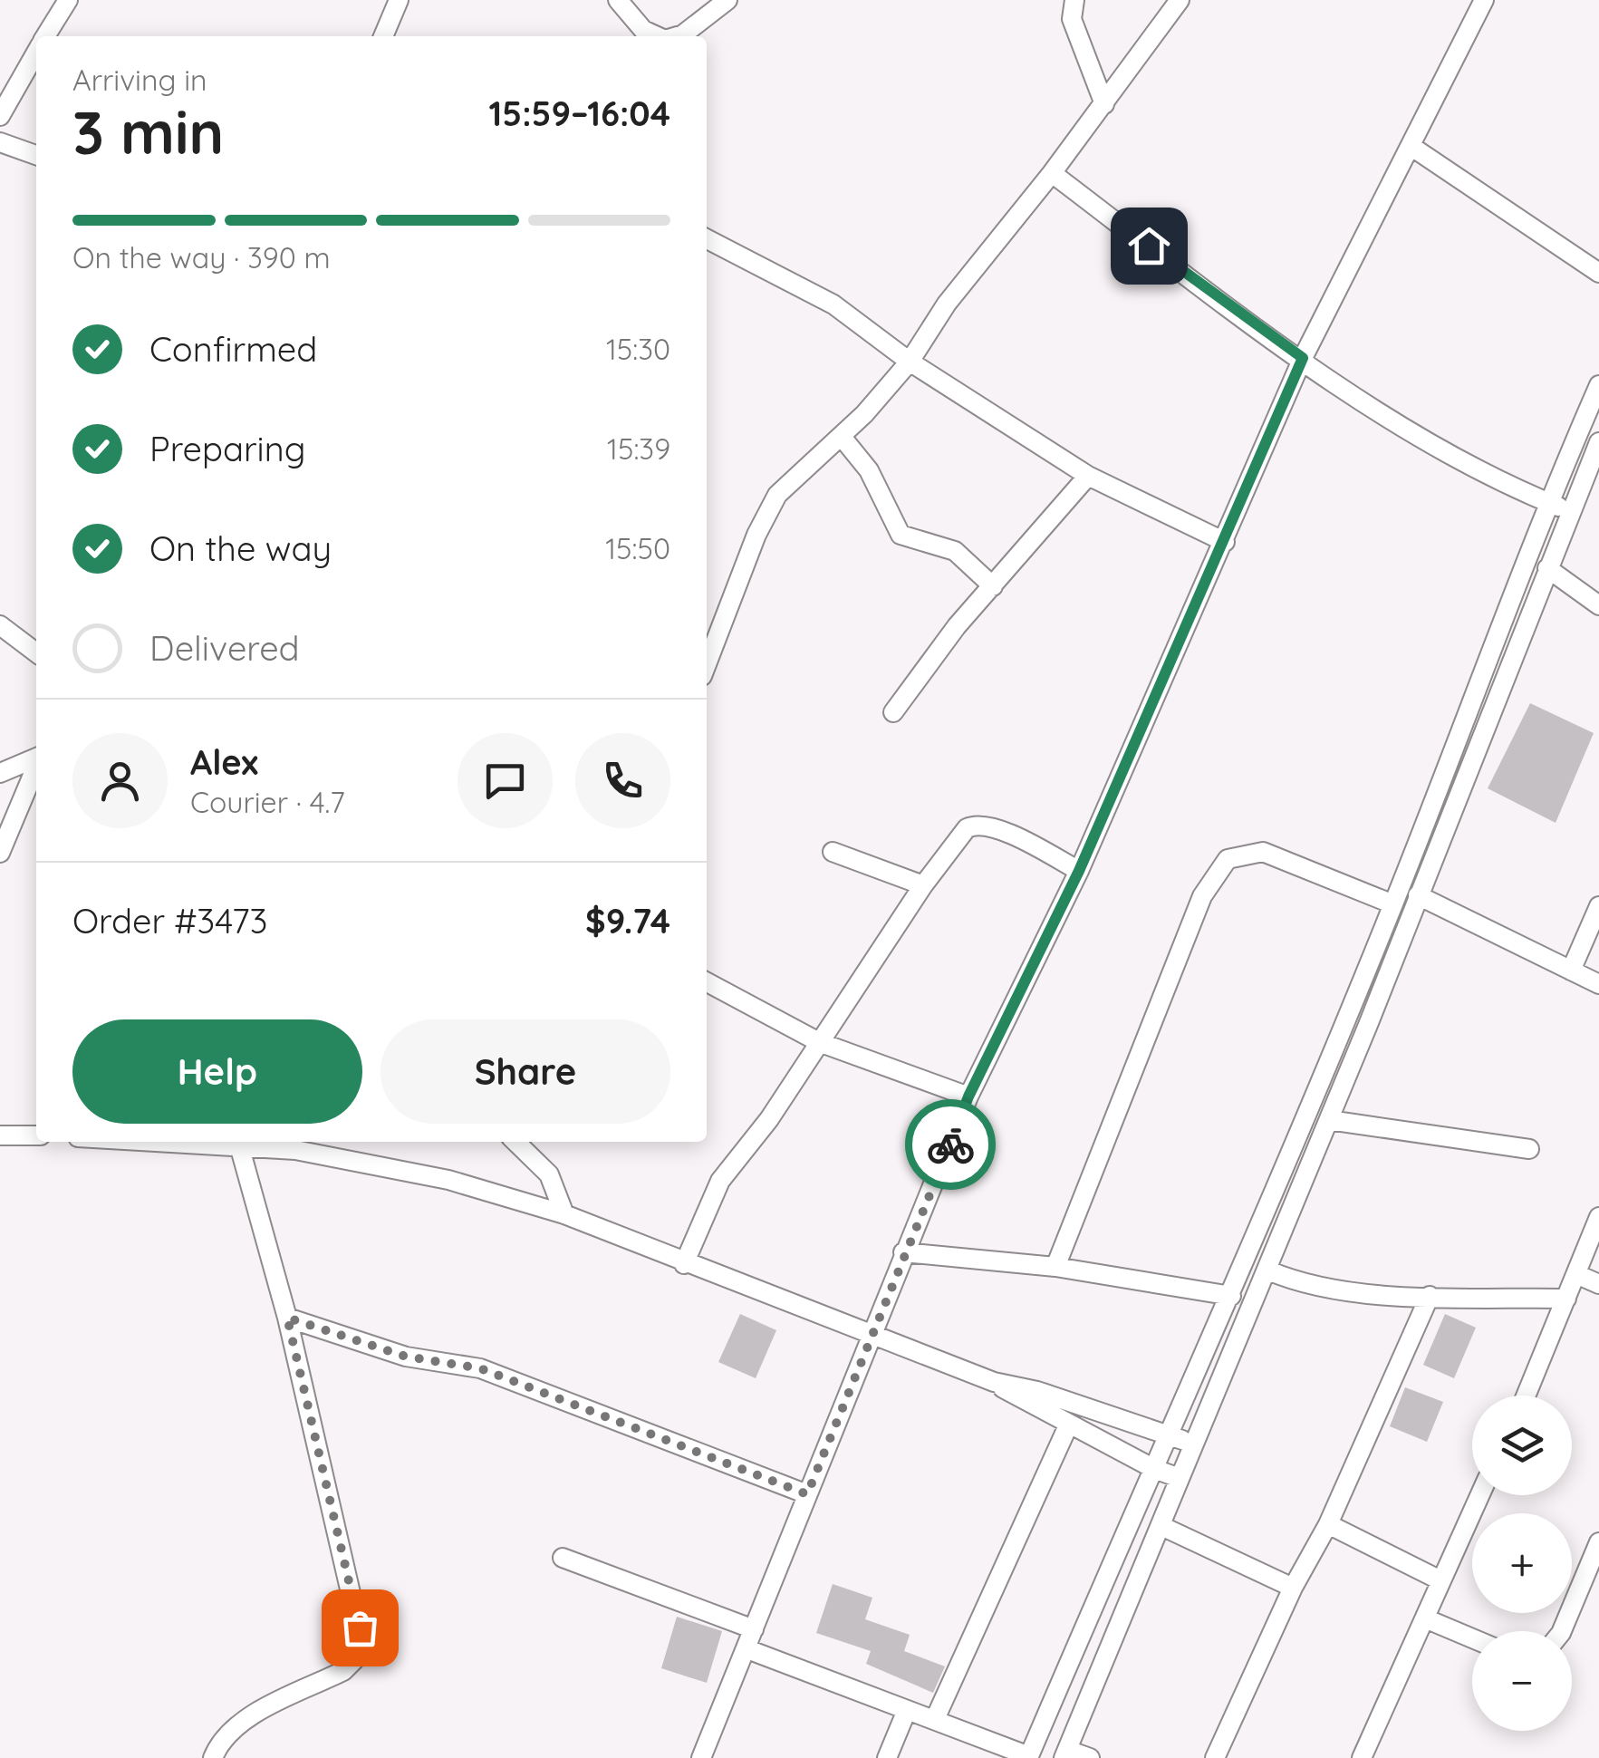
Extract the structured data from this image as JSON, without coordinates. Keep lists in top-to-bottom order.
{
  "page": {
    "heading": ["3 min", "Arriving in", "15:59–16:04"],
    "panel": [
      "Alex",
      "Courier · 4.7",
      "Order #3473",
      "$9.74"
    ],
    "bar": "On the way · 390 m",
    "list": [
      ["Confirmed", "15:30"],
      ["Preparing", "15:39"],
      ["On the way", "15:50"],
      "Delivered"
    ],
    "buttons": ["Help", "Share"],
    "map_buttons": ["+", "−"]
  }
}
